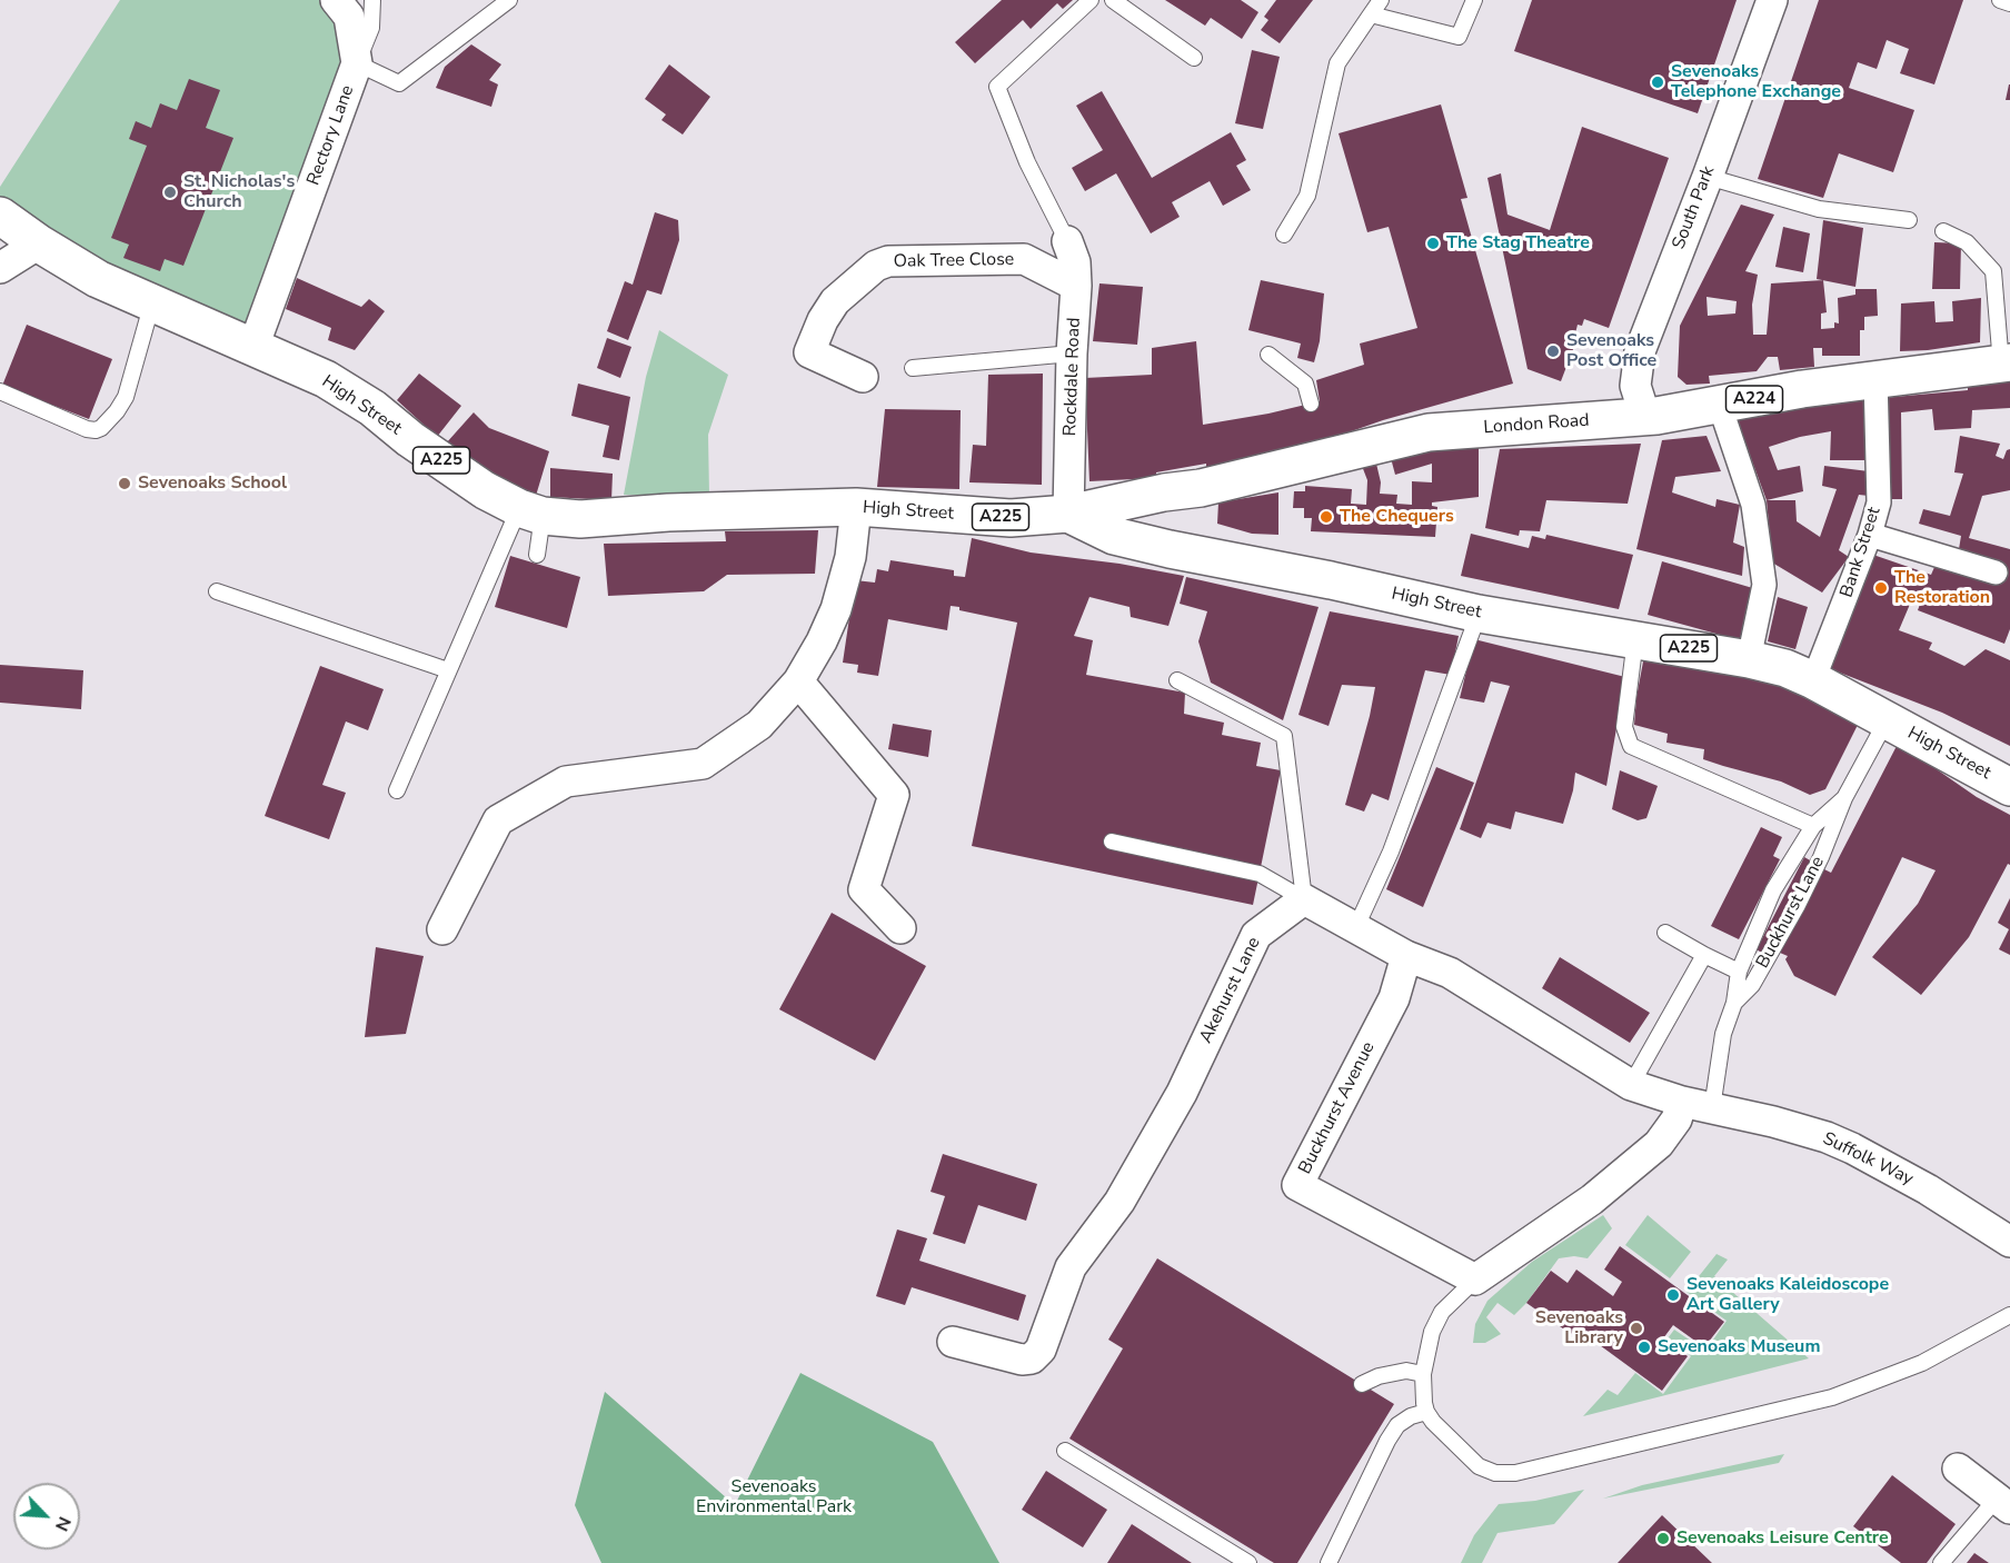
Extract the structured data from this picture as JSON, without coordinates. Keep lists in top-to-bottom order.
{
  "streets": {
    "main road": [
      "A224",
      "High Street",
      "London Road",
      "A225"
    ],
    "street": [
      "Rectory Lane",
      "South Park",
      "Oak Tree Close",
      "Rockdale Road",
      "Bank Street",
      "Akehurst Lane",
      "Buckhurst Avenue",
      "Suffolk Way"
    ],
    "lane": ["Buckhurst Lane"]
  },
  "crossings": [
    ["Rectory Lane", "High Street"],
    ["South Park", "London Road"],
    ["Oak Tree Close", "Rockdale Road"],
    ["Rockdale Road", "High Street"],
    ["Rockdale Road", "London Road"],
    ["High Street", "London Road"],
    ["High Street", "Bank Street"],
    ["High Street", "Buckhurst Lane"],
    ["London Road", "Bank Street"],
    ["Buckhurst Lane", "Suffolk Way"]
  ],
  "parks": ["Sevenoaks Environmental Park"],
  "places": [
    "Sevenoaks Telephone Exchange",
    "St. Nicholas's Church",
    "The Stag Theatre",
    "Sevenoaks Post Office",
    "Sevenoaks School",
    "The Chequers",
    "The Restoration",
    "Sevenoaks Kaleidoscope Art Gallery",
    "Sevenoaks Library",
    "Sevenoaks Museum",
    "Sevenoaks Leisure Centre"
  ],
  "north": "bottom right"
}
